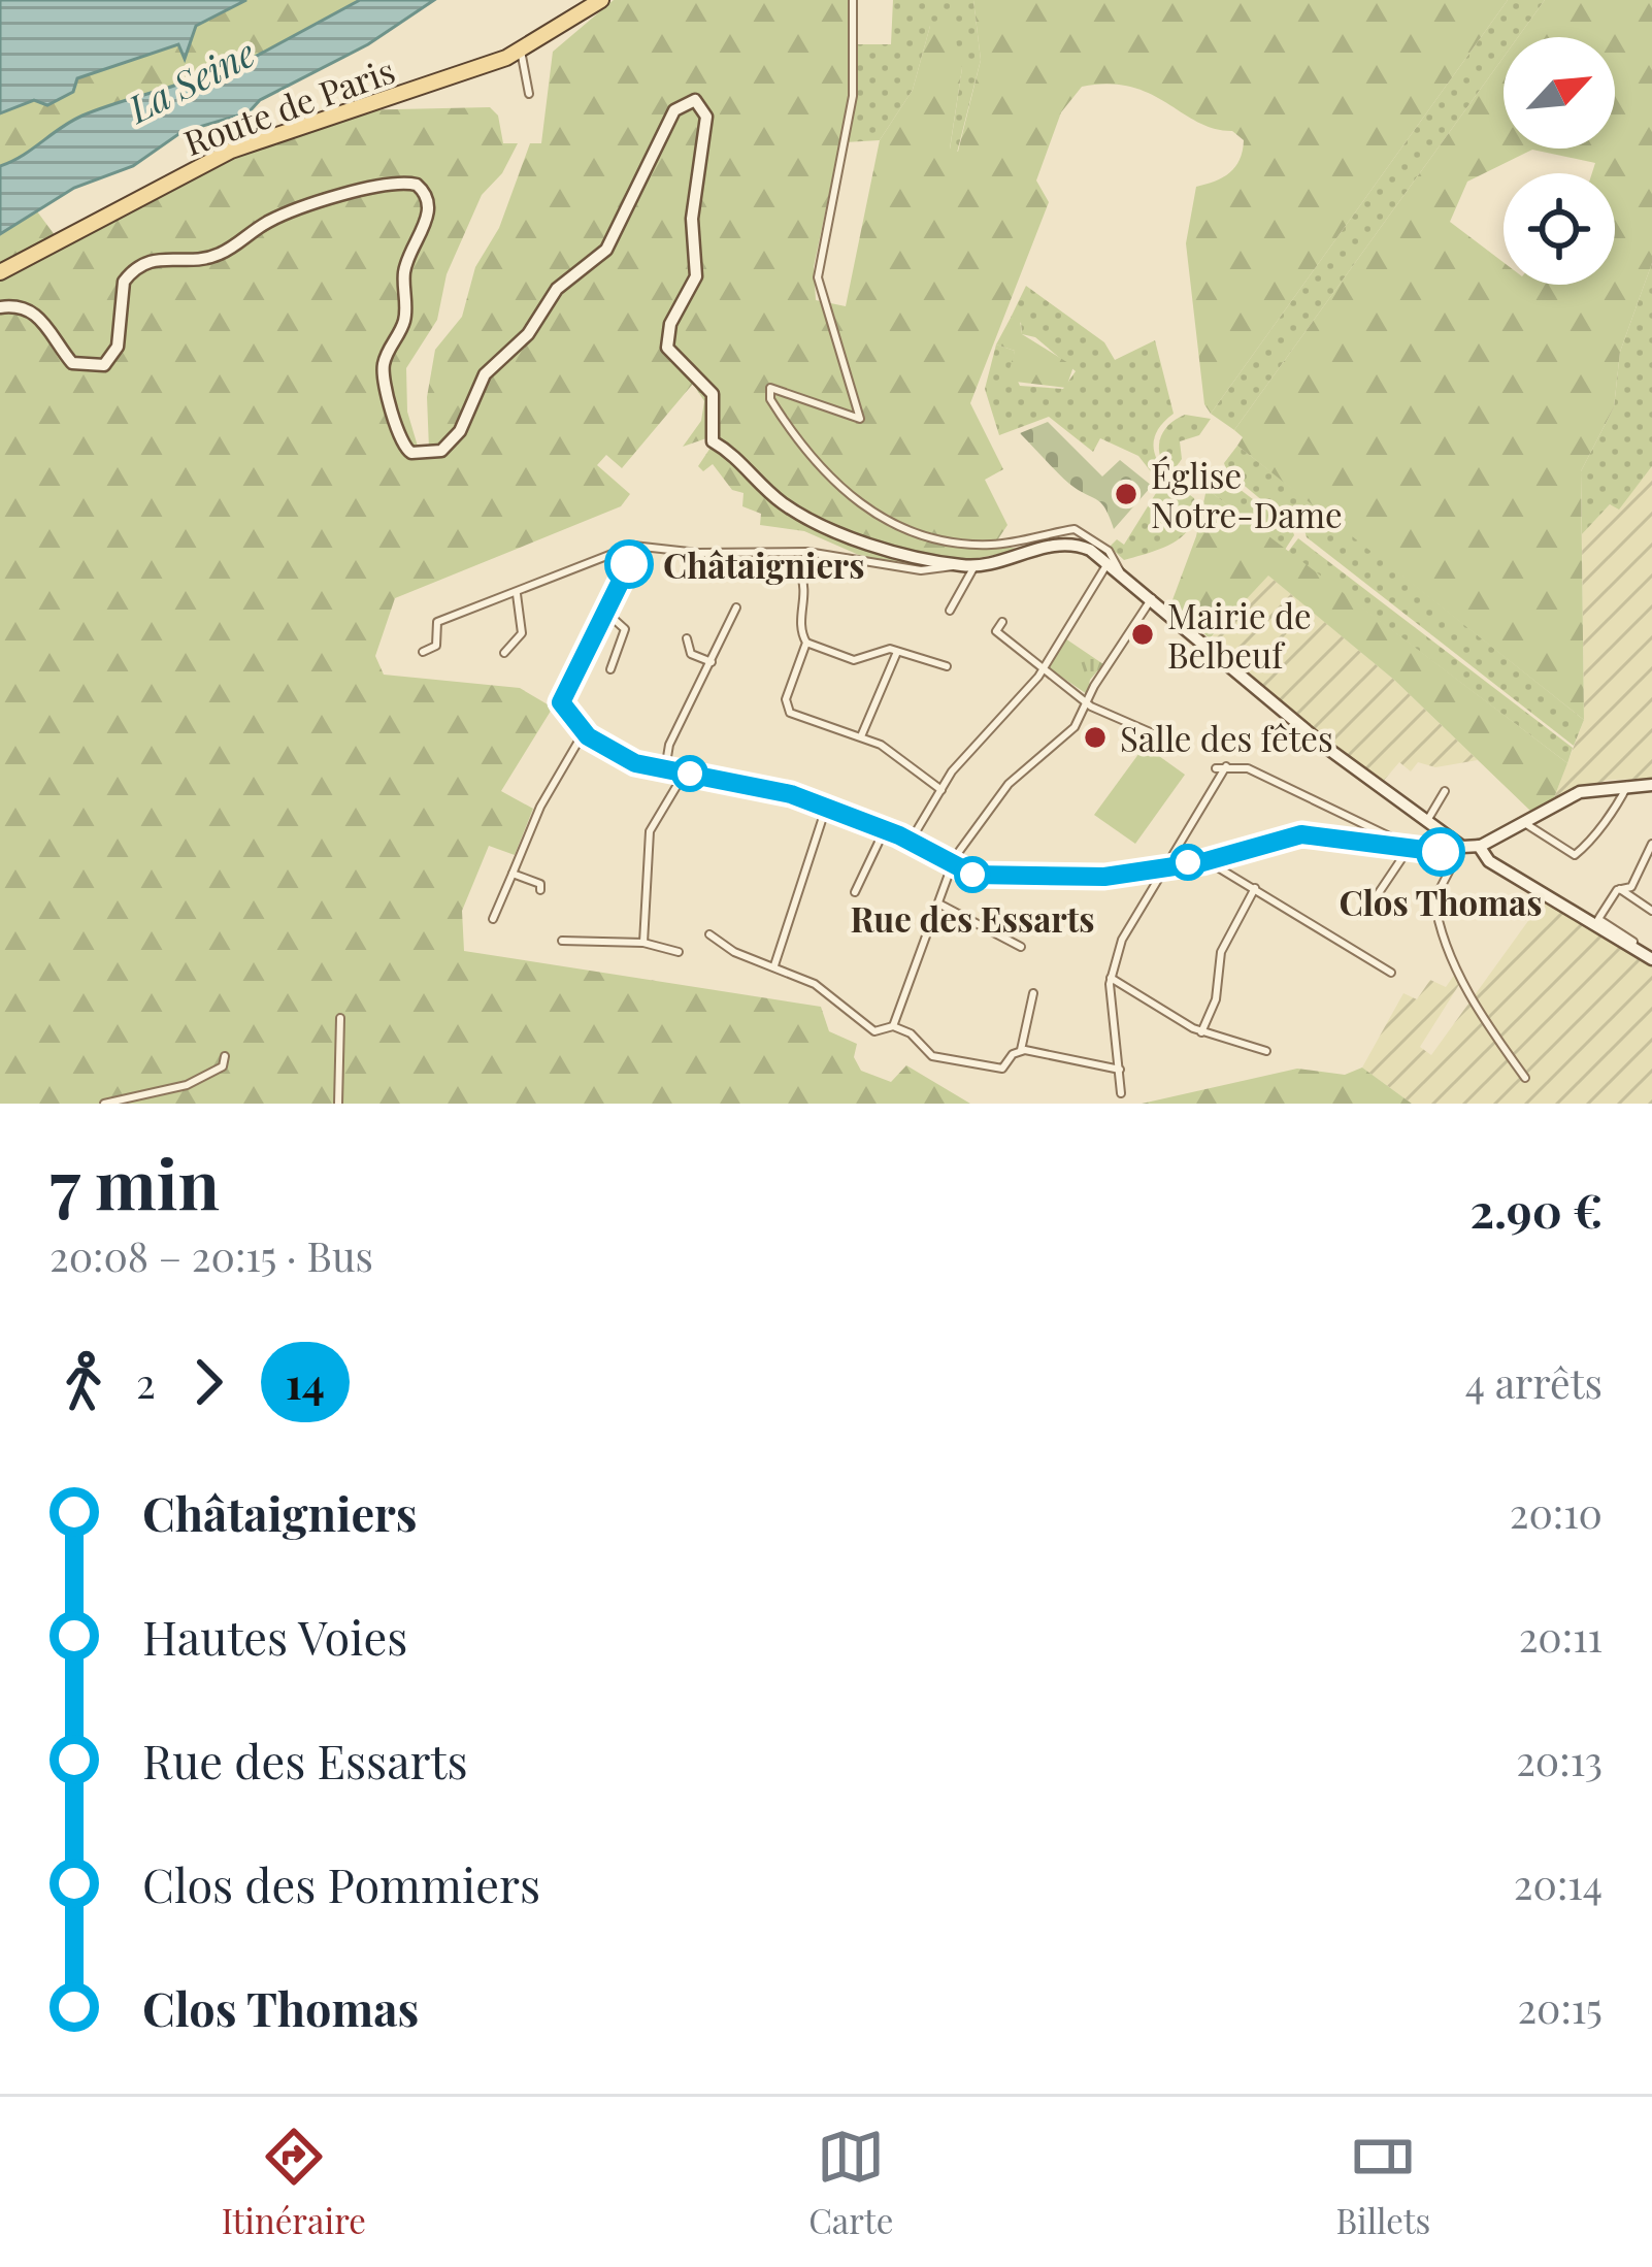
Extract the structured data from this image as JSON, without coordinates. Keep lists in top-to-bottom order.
{
  "streets": {
    "main road": ["Route de Paris"]
  },
  "water": ["La Seine"],
  "places": [
    "Église Notre-Dame",
    "Châtaigniers",
    "Mairie de Belbeuf",
    "Salle des fêtes",
    "Clos Thomas",
    "Rue des Essarts"
  ],
  "lines": ["bus line 14"],
  "north": "top right",
  "page": {
    "heading": ["7 min", "20:08 – 20:15 · Bus", "2.90 €"],
    "legs": ["2", "14", "4 arrêts"],
    "list": [
      {
        "name": "Châtaigniers",
        "value": "20:10"
      },
      {
        "name": "Hautes Voies",
        "value": "20:11"
      },
      {
        "name": "Rue des Essarts",
        "value": "20:13"
      },
      {
        "name": "Clos des Pommiers",
        "value": "20:14"
      },
      {
        "name": "Clos Thomas",
        "value": "20:15"
      }
    ],
    "tabs": ["Itinéraire", "Carte", "Billets"]
  }
}
